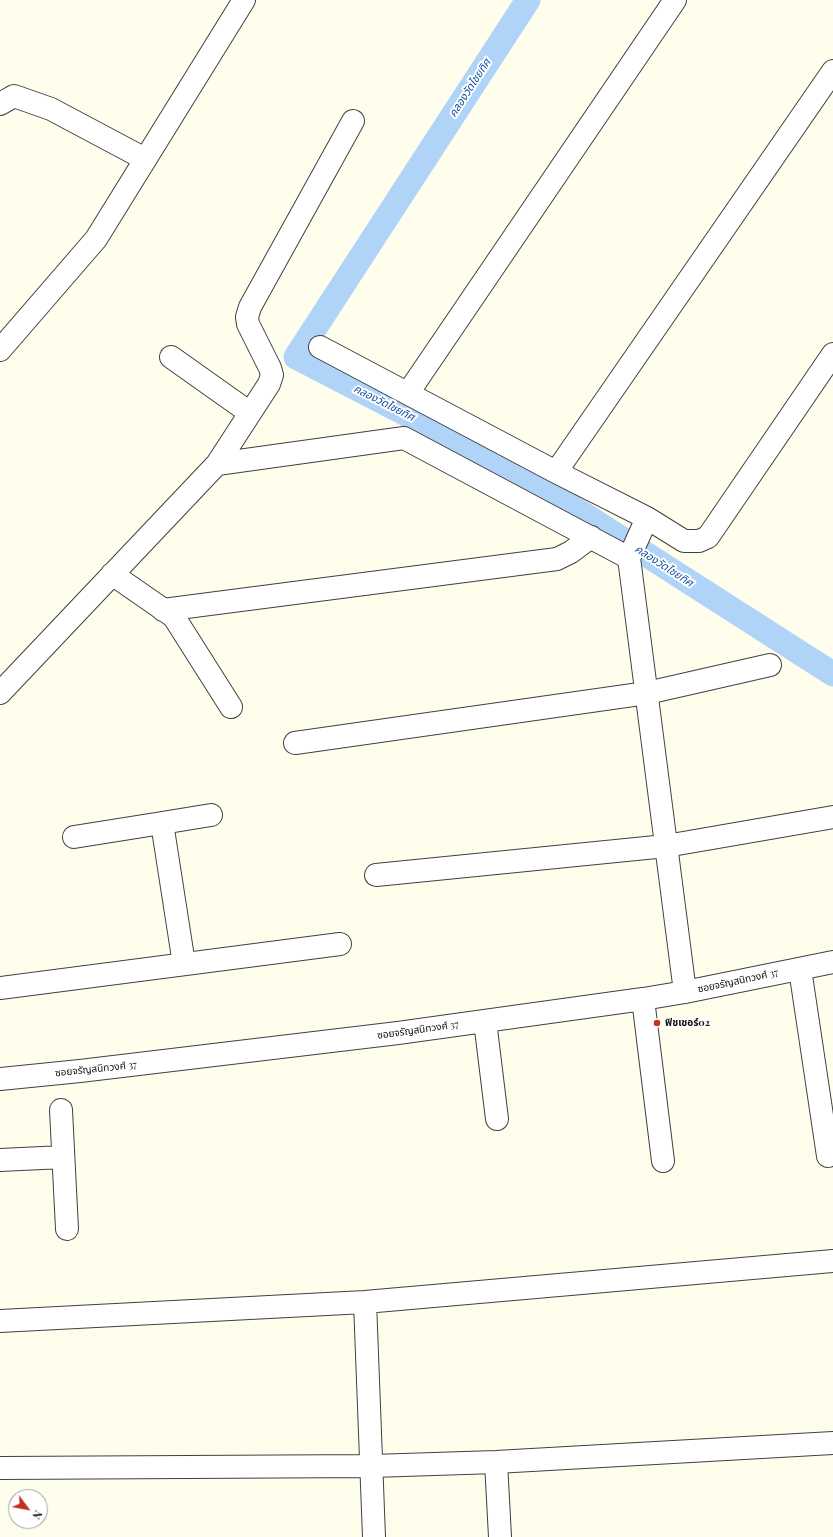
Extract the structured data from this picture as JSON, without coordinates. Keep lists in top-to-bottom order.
{
  "streets": {
    "street": ["ซอยจรัญสนิทวงศ์ 37"]
  },
  "water": ["คลองวัดไชยทิศ"],
  "places": ["ฟิชเชอร์02"],
  "north": "bottom right"
}
